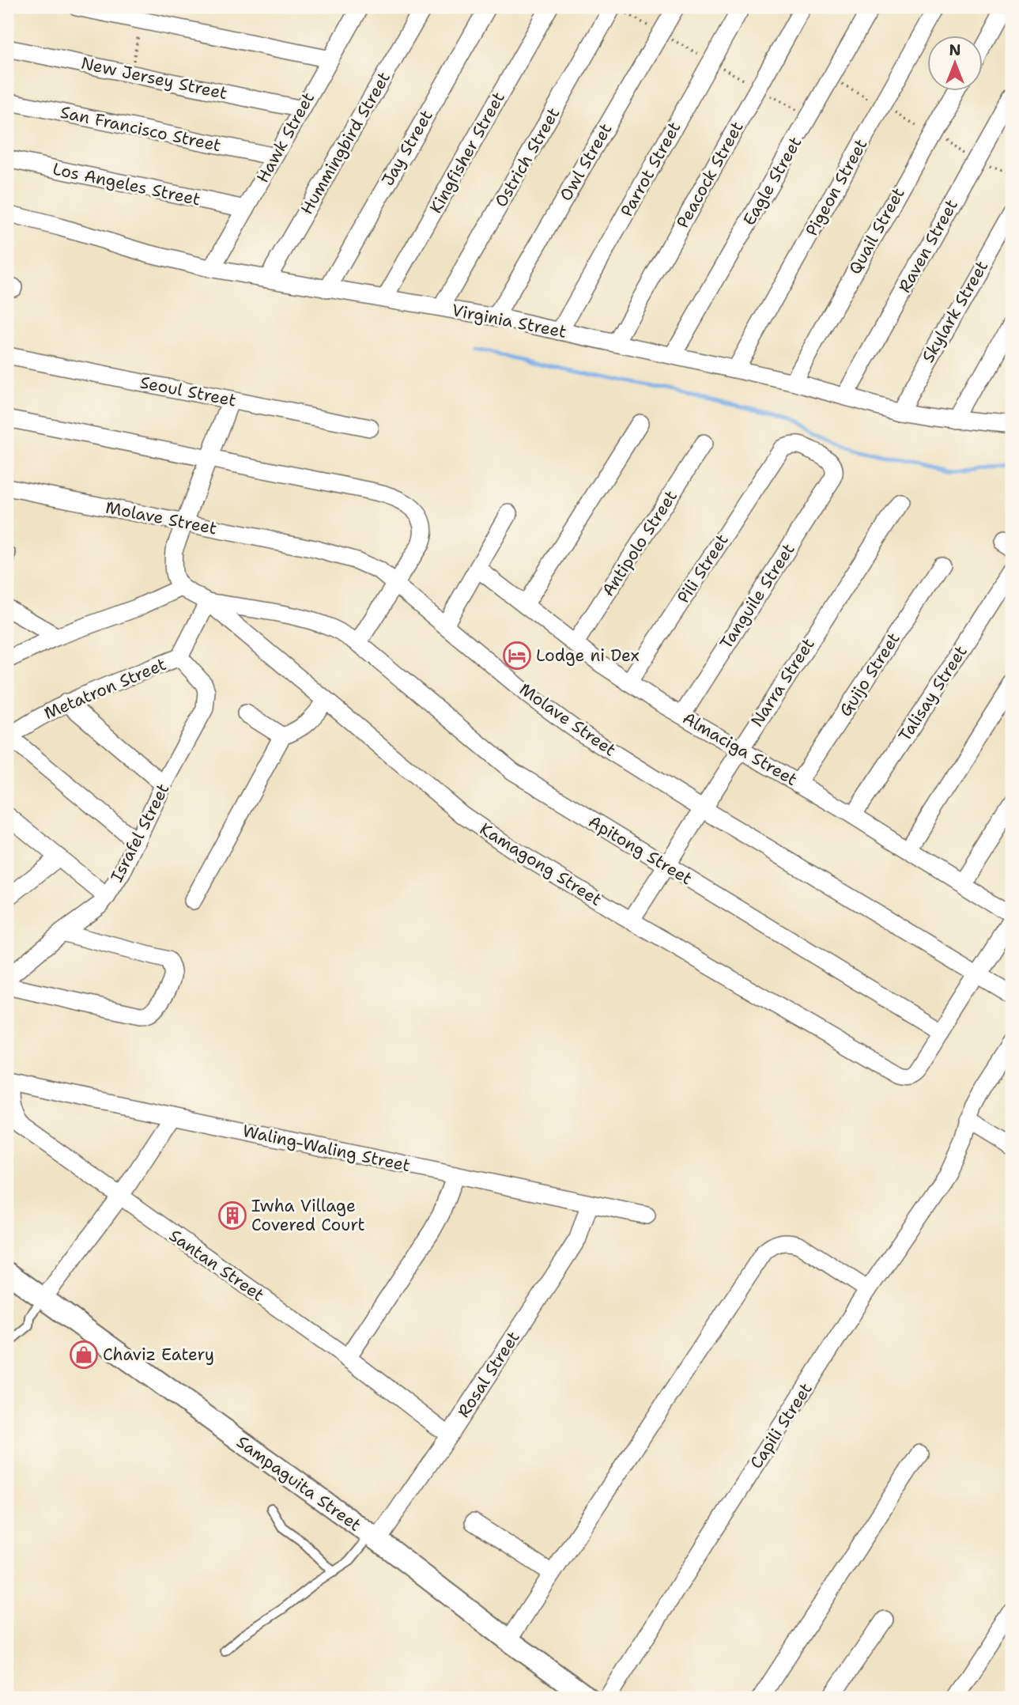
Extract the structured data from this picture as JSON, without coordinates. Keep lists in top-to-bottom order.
{
  "streets": {
    "street": [
      "New Jersey Street",
      "San Francisco Street",
      "Hawk Street",
      "Hummingbird Street",
      "Jay Street",
      "Kingfisher Street",
      "Ostrich Street",
      "Owl Street",
      "Parrot Street",
      "Peacock Street",
      "Eagle Street",
      "Los Angeles Street",
      "Pigeon Street",
      "Quail Street",
      "Raven Street",
      "Skylark Street",
      "Virginia Street",
      "Seoul Street",
      "Molave Street",
      "Antipolo Street",
      "Pili Street",
      "Tanguile Street",
      "Guijo Street",
      "Narra Street",
      "Metatron Street",
      "Talisay Street",
      "Almaciga Street",
      "Israfel Street",
      "Apitong Street",
      "Kamagong Street",
      "Waling-Waling Street",
      "Santan Street",
      "Rosal Street",
      "Capili Street",
      "Sampaguita Street"
    ]
  },
  "crossings": [
    ["New Jersey Street", "Hawk Street"],
    ["San Francisco Street", "Hawk Street"],
    ["Hawk Street", "Los Angeles Street"],
    ["Hawk Street", "Virginia Street"],
    ["Hummingbird Street", "Virginia Street"],
    ["Jay Street", "Virginia Street"],
    ["Kingfisher Street", "Virginia Street"],
    ["Ostrich Street", "Virginia Street"],
    ["Owl Street", "Virginia Street"],
    ["Parrot Street", "Virginia Street"],
    ["Peacock Street", "Virginia Street"],
    ["Eagle Street", "Virginia Street"],
    ["Pigeon Street", "Virginia Street"],
    ["Quail Street", "Virginia Street"],
    ["Raven Street", "Virginia Street"],
    ["Skylark Street", "Virginia Street"],
    ["Molave Street", "Narra Street"],
    ["Antipolo Street", "Almaciga Street"],
    ["Pili Street", "Tanguile Street"],
    ["Pili Street", "Almaciga Street"],
    ["Tanguile Street", "Almaciga Street"],
    ["Guijo Street", "Almaciga Street"],
    ["Narra Street", "Almaciga Street"],
    ["Narra Street", "Apitong Street"],
    ["Narra Street", "Kamagong Street"],
    ["Metatron Street", "Israfel Street"],
    ["Metatron Street", "Apitong Street"],
    ["Metatron Street", "Kamagong Street"],
    ["Talisay Street", "Almaciga Street"],
    ["Apitong Street", "Kamagong Street"],
    ["Waling-Waling Street", "Santan Street"],
    ["Waling-Waling Street", "Rosal Street"],
    ["Santan Street", "Rosal Street"],
    ["Rosal Street", "Sampaguita Street"]
  ],
  "places": {
    "hotel": ["Lodge ni Dex"],
    "building": ["Iwha Village Covered Court"],
    "shop": ["Chaviz Eatery"]
  },
  "north": "top"
}
